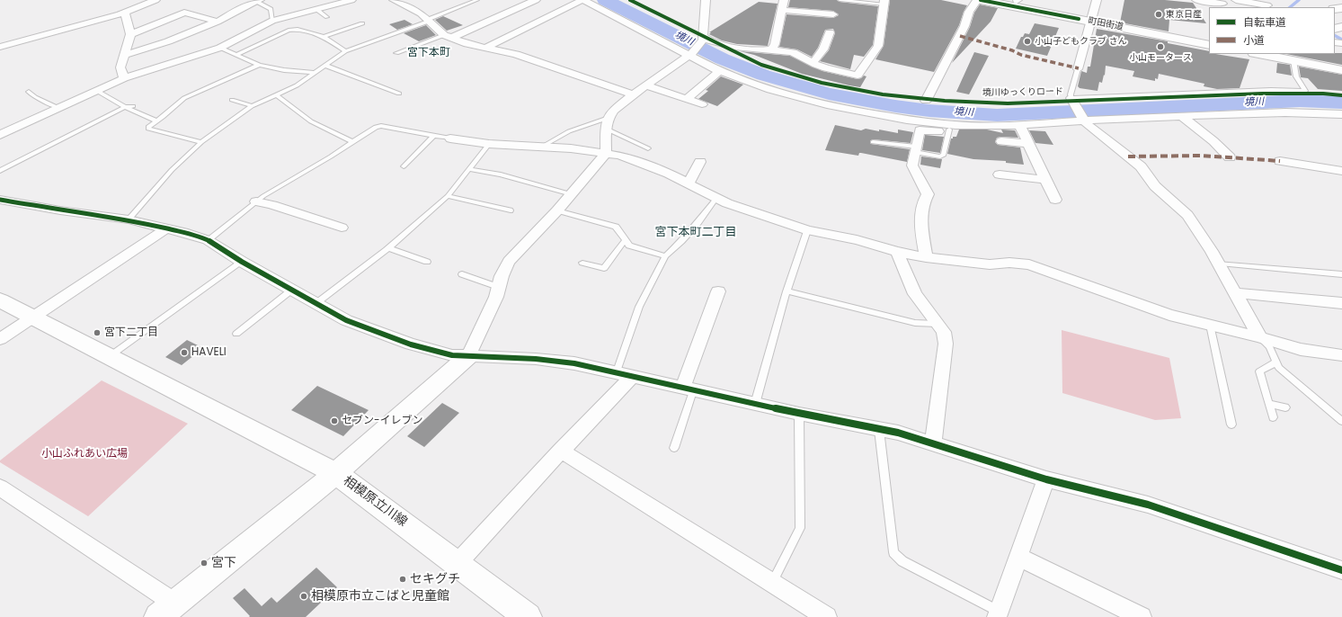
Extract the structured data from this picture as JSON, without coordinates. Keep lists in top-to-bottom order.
{
  "streets": {
    "main road": ["町田街道", "相模原立川線"],
    "cycle path": ["境川ゆっくりロード"]
  },
  "districts": ["宮下本町", "宮下本町二丁目"],
  "water": ["境川"],
  "parks": ["小山ふれあい広場"],
  "places": [
    "東京日産",
    "小山子どもクラブ さん",
    "小山モータース",
    "宮下二丁目",
    "HAVELI",
    "セブン-イレブン",
    "宮下",
    "セキグチ",
    "相模原市立こばと児童館"
  ],
  "legend": ["自転車道", "小道"]
}
